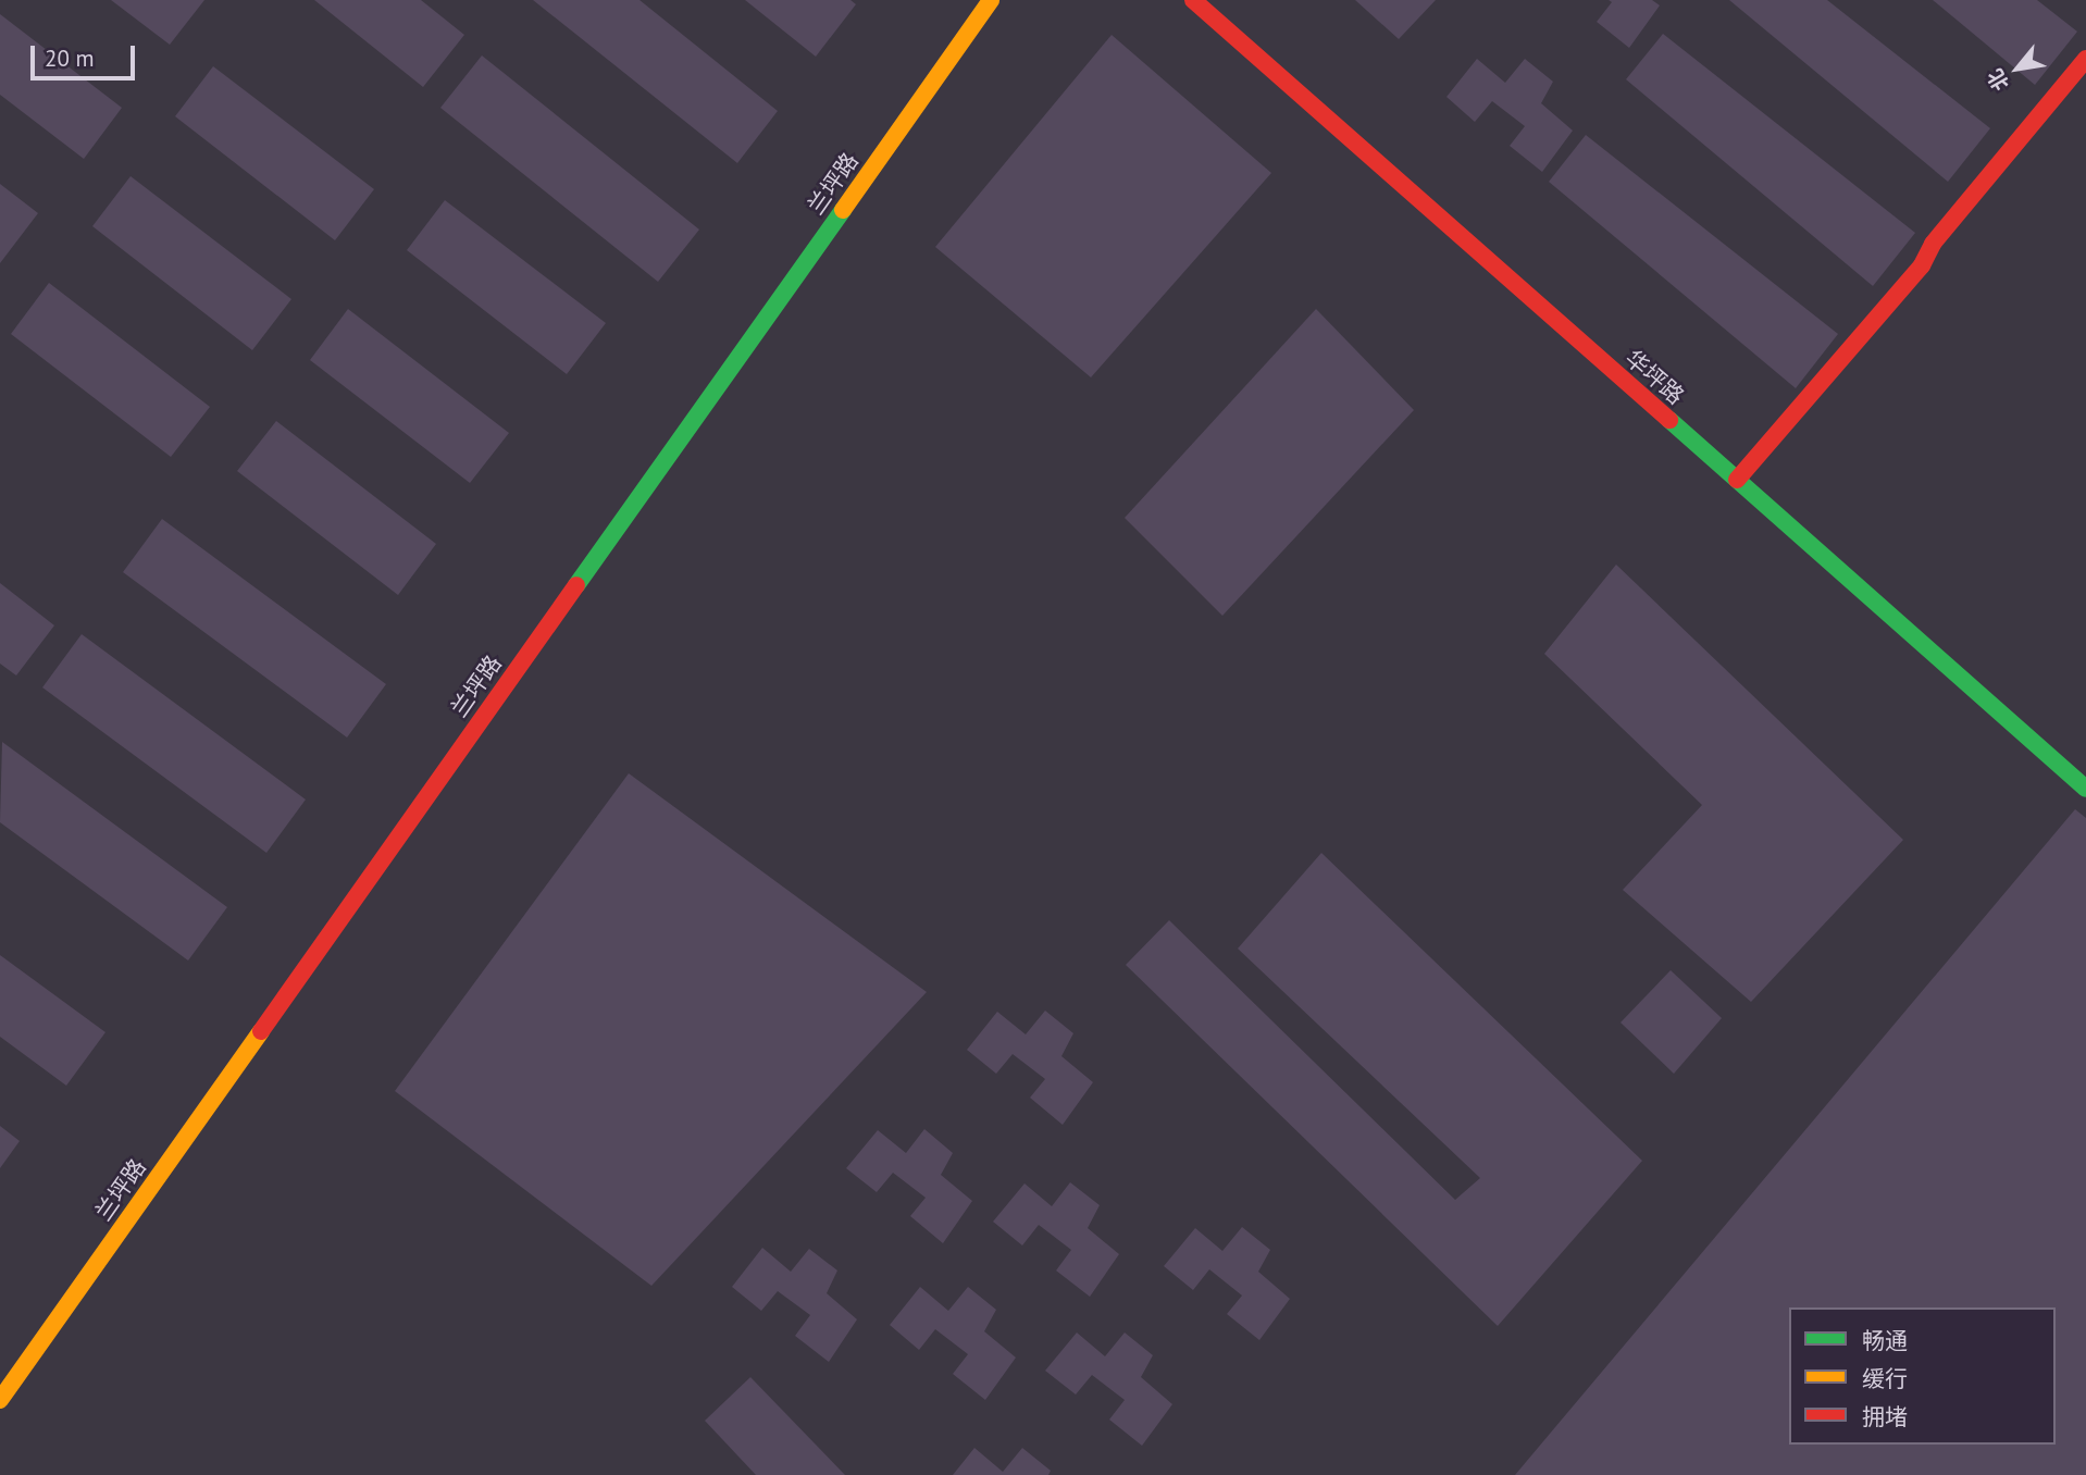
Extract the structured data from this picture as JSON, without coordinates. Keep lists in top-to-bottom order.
{
  "streets": {
    "street": ["兰坪路", "华坪路"]
  },
  "legend": ["畅通", "缓行", "拥堵"],
  "scale_bar": "20 m",
  "north": "bottom left"
}
